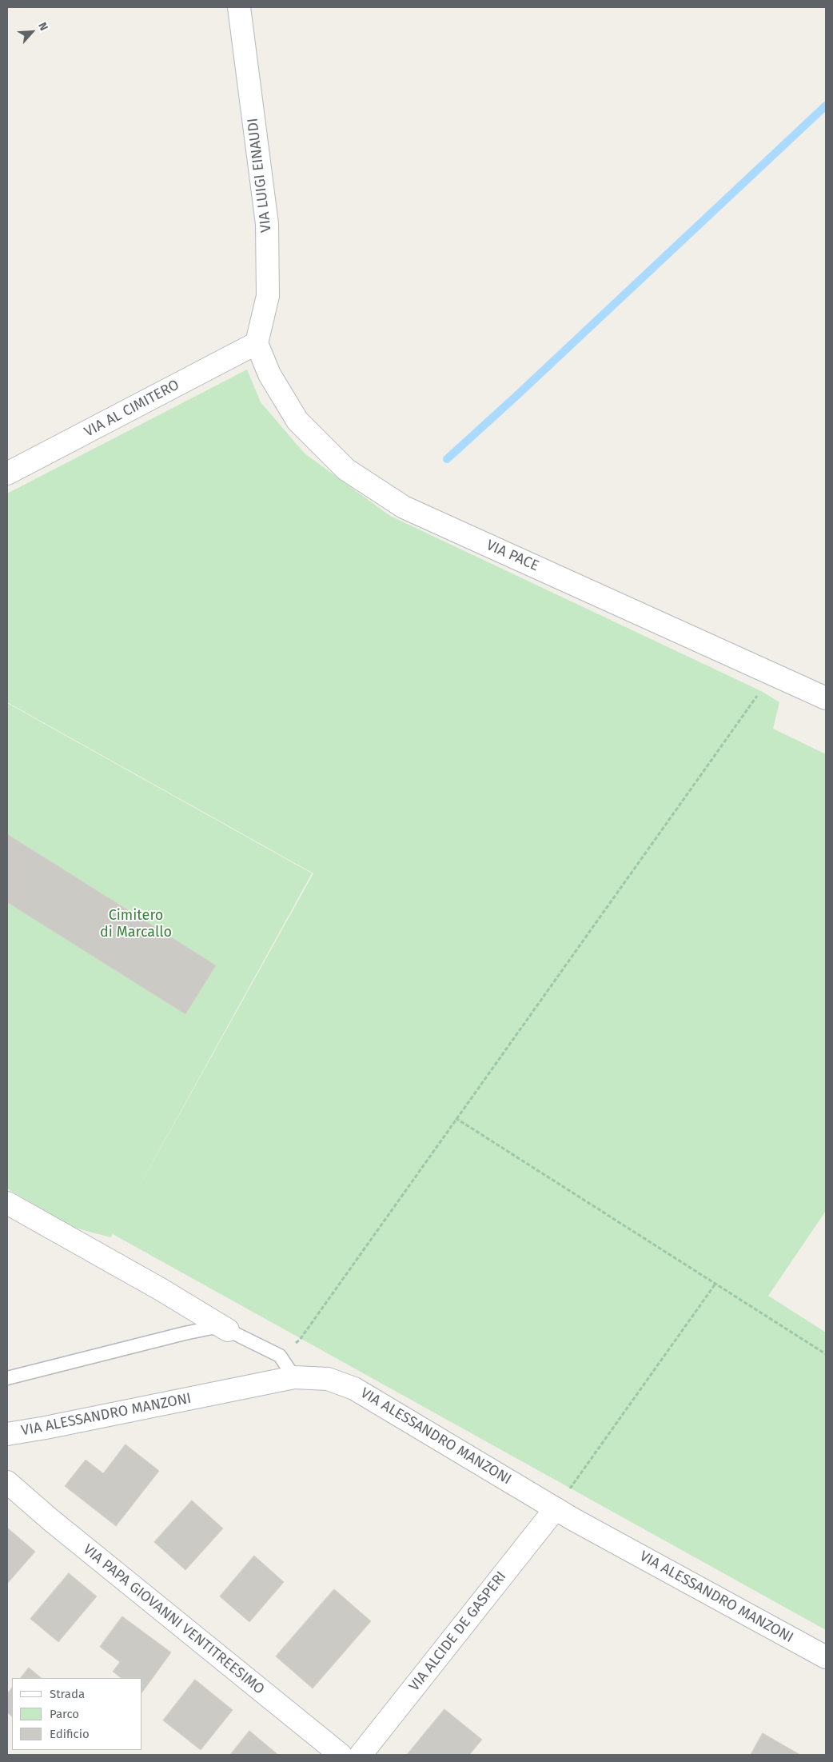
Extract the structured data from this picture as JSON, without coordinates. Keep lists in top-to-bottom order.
{
  "streets": {
    "street": [
      "VIA LUIGI EINAUDI",
      "VIA AL CIMITERO",
      "VIA PACE",
      "VIA ALESSANDRO MANZONI",
      "VIA PAPA GIOVANNI VENTITREESIMO",
      "VIA ALCIDE DE GASPERI"
    ]
  },
  "crossings": [
    ["VIA LUIGI EINAUDI", "VIA AL CIMITERO"],
    ["VIA LUIGI EINAUDI", "VIA PACE"],
    ["VIA AL CIMITERO", "VIA PACE"],
    ["VIA ALESSANDRO MANZONI", "VIA ALCIDE DE GASPERI"]
  ],
  "parks": ["Cimitero di Marcallo"],
  "legend": ["Strada", "Parco", "Edificio"],
  "north": "top right"
}
